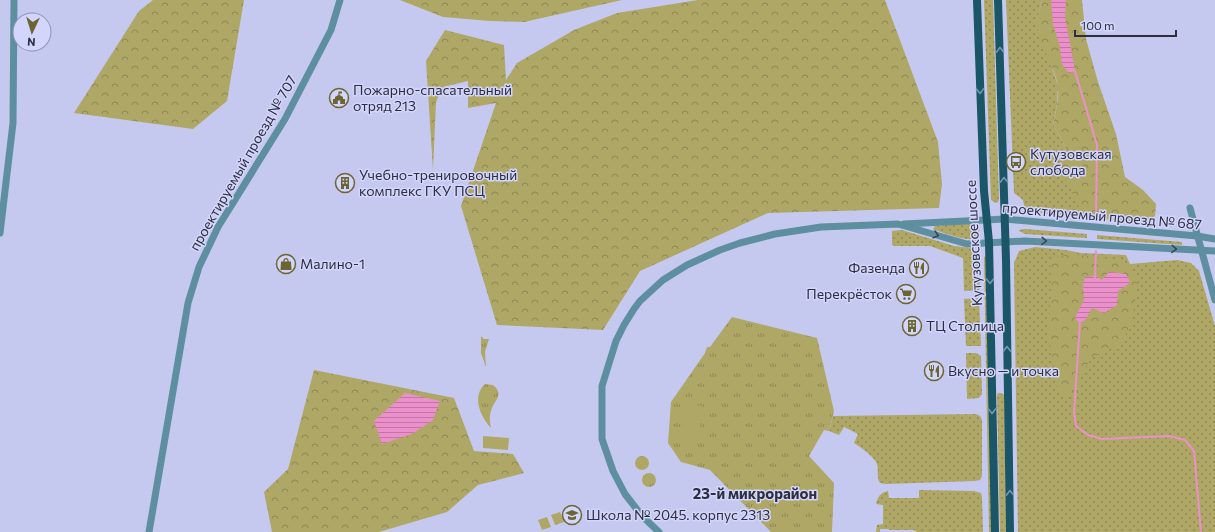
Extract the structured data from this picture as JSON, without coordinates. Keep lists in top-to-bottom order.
{
  "streets": {
    "main road": ["Кутузовское шоссе"],
    "street": ["проектируемый проезд № 707", "проектируемый проезд № 687"]
  },
  "crossings": [
    ["проектируемый проезд № 687", "Кутузовское шоссе"]
  ],
  "districts": ["23-й микрорайон"],
  "places": {
    "public building": ["Пожарно-спасательный отряд 213"],
    "bus stop": ["Кутузовская слобода"],
    "building": ["Учебно-тренировочный комплекс ГКУ ПСЦ", "ТЦ Столица"],
    "shop": ["Малино-1"],
    "restaurant": ["Фазенда", "Вкусно — и точка"],
    "supermarket": ["Перекрёсток"],
    "school or university": ["Школа № 2045. корпус 2313"]
  },
  "scale_bar": "100 m",
  "north": "bottom"
}
